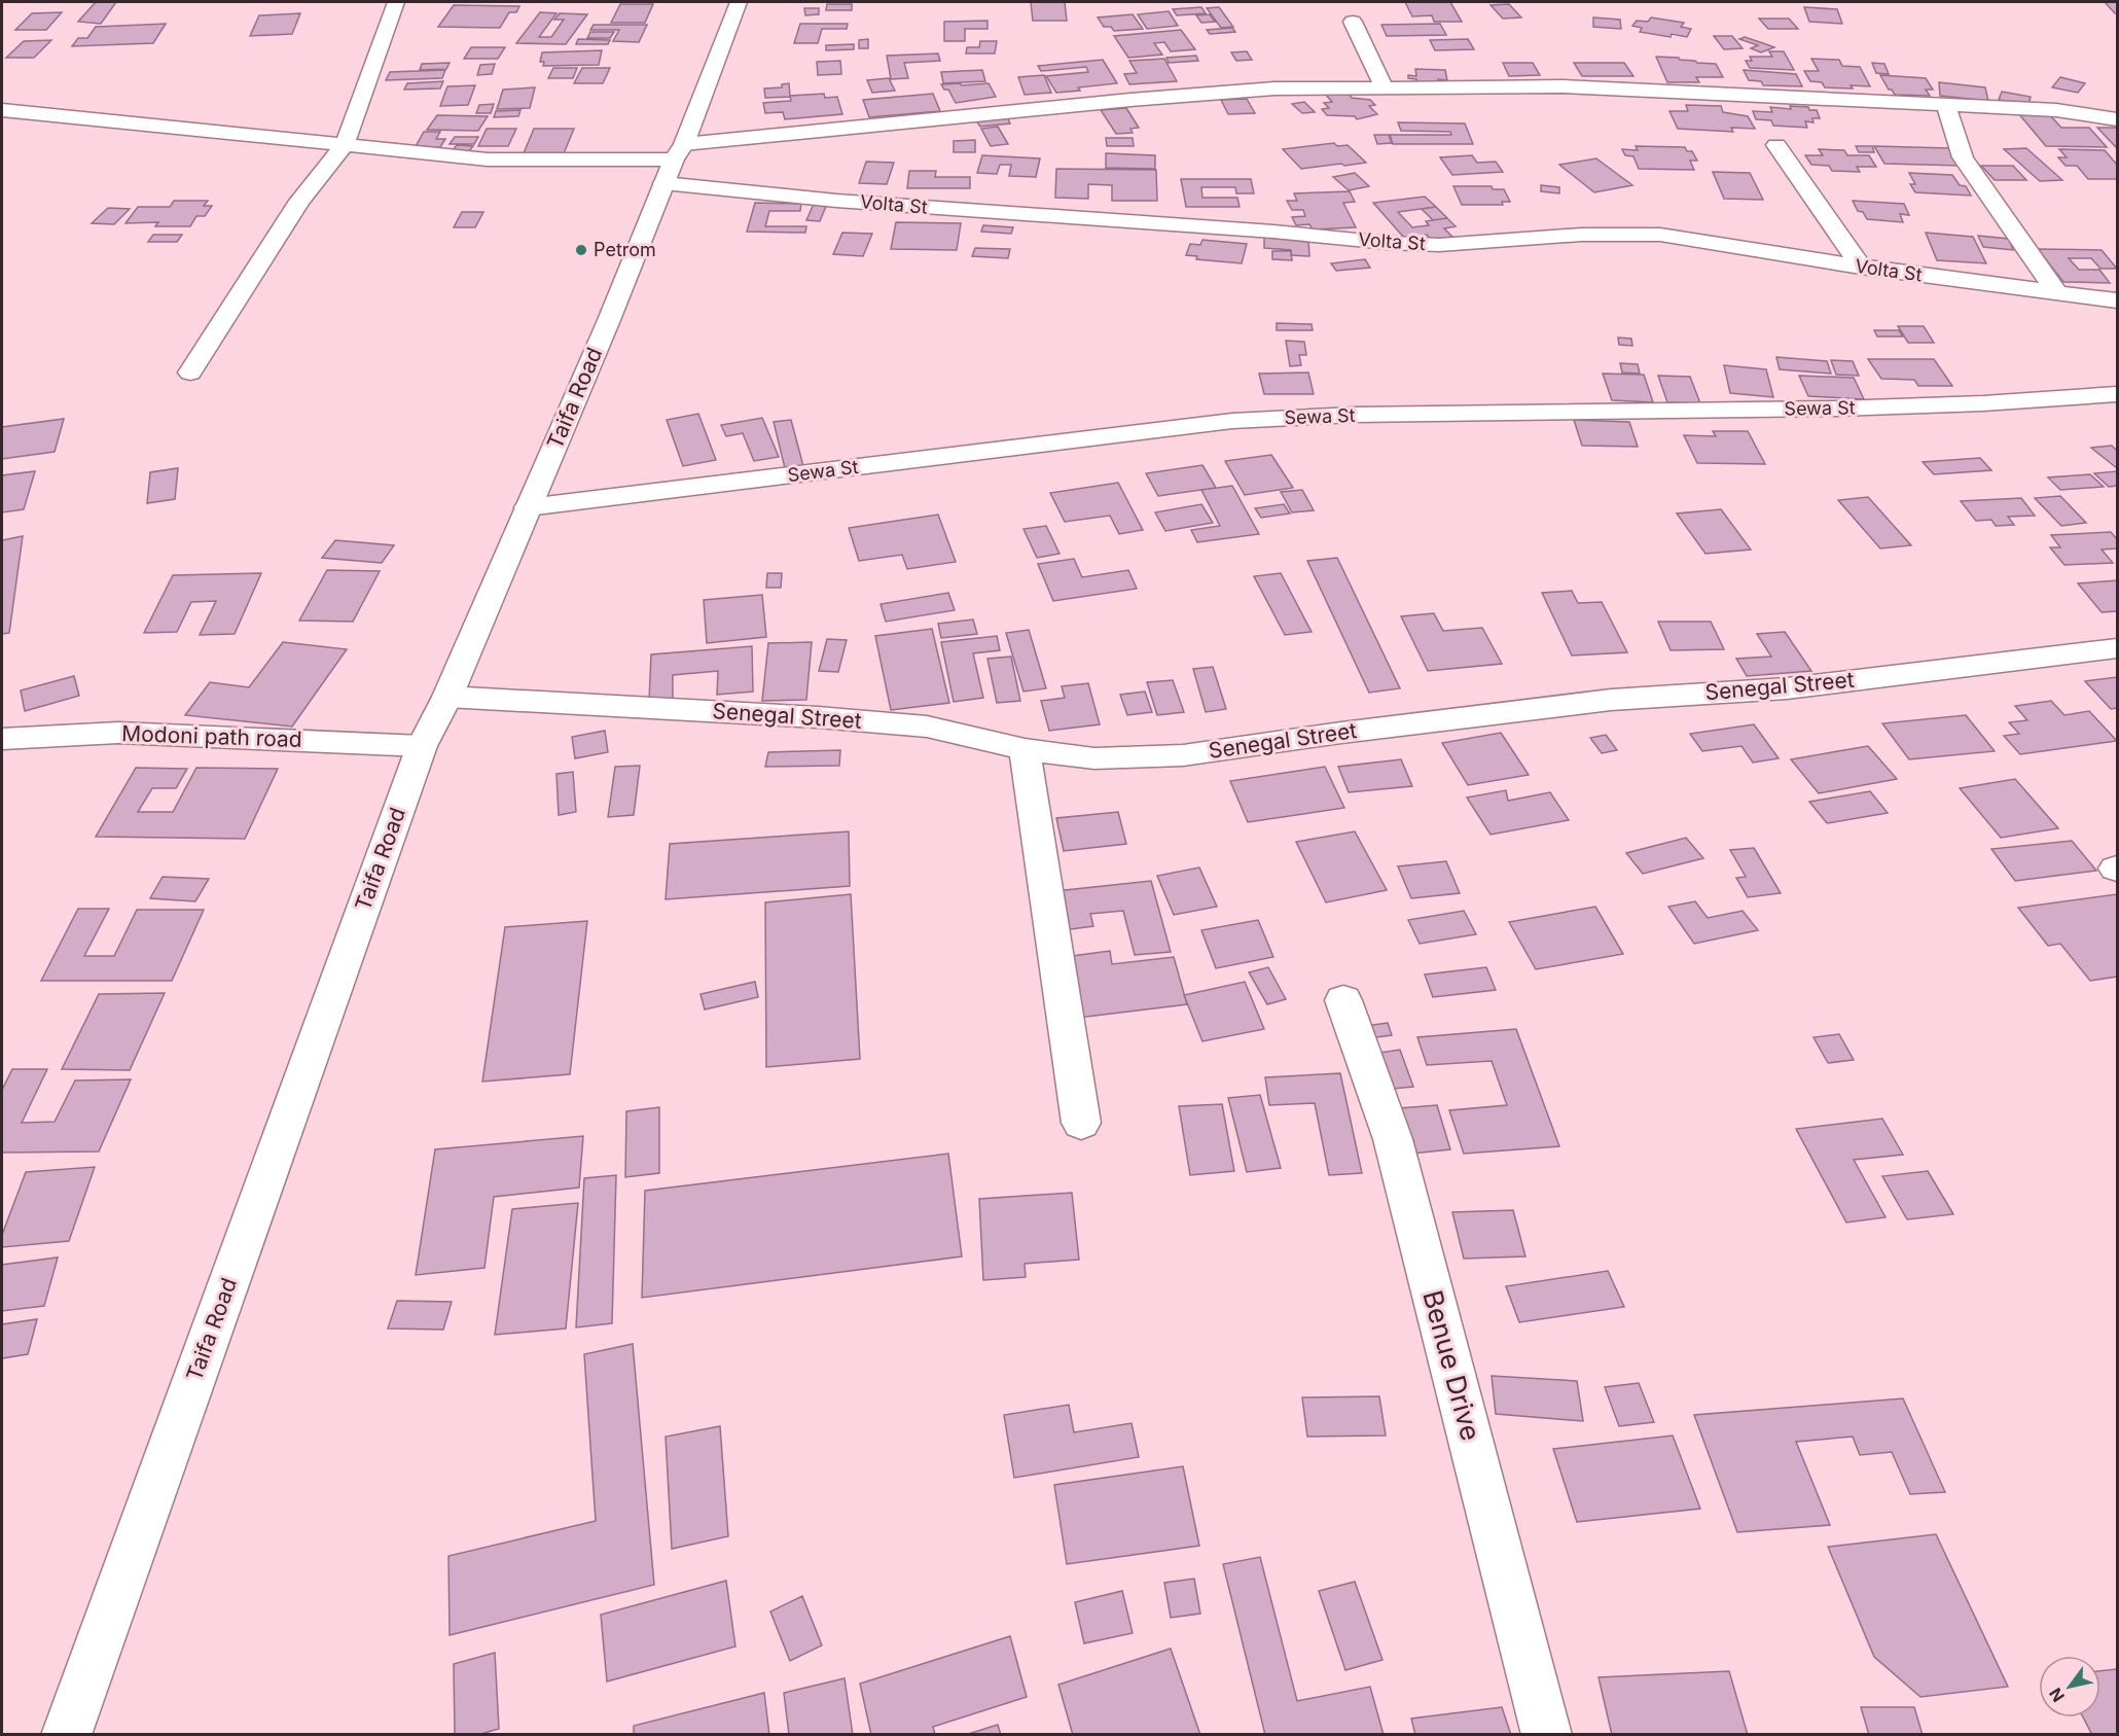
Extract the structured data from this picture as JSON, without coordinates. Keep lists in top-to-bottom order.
{
  "streets": {
    "main road": [
      "Volta St",
      "Taifa Road",
      "Sewa St",
      "Senegal Street",
      "Modoni path road",
      "Benue Drive"
    ]
  },
  "crossings": [
    ["Volta St", "Taifa Road"],
    ["Taifa Road", "Sewa St"],
    ["Taifa Road", "Senegal Street"],
    ["Taifa Road", "Modoni path road"]
  ],
  "places": ["Petrom"],
  "north": "bottom left"
}
